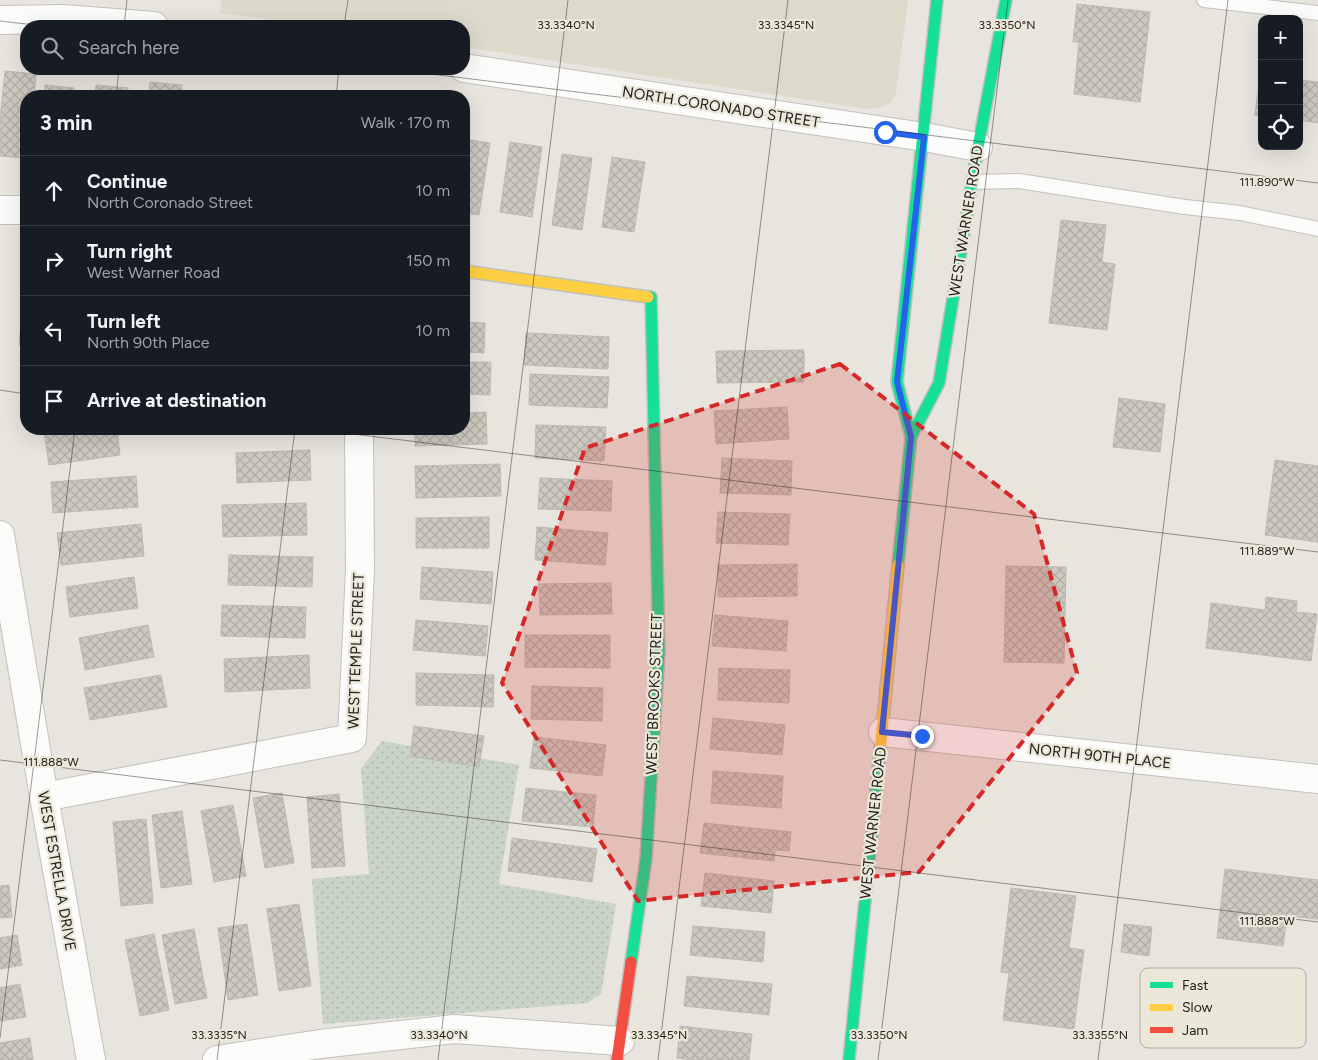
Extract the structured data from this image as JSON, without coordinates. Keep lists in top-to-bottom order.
{
  "streets": {
    "main road": ["WEST WARNER ROAD", "WEST BROOKS STREET"],
    "street": [
      "NORTH CORONADO STREET",
      "WEST TEMPLE STREET",
      "NORTH 90TH PLACE",
      "WEST ESTRELLA DRIVE"
    ]
  },
  "crossings": [
    ["NORTH CORONADO STREET", "WEST WARNER ROAD"],
    ["WEST WARNER ROAD", "NORTH 90TH PLACE"],
    ["WEST TEMPLE STREET", "WEST ESTRELLA DRIVE"]
  ],
  "legend": ["Fast", "Slow", "Jam"],
  "page": {
    "map_buttons": ["+", "−"],
    "search": "Search here",
    "heading": ["3 min", "Walk · 170 m"],
    "list": [
      ["Continue", "North Coronado Street", "10 m"],
      ["Turn right", "West Warner Road", "150 m"],
      ["Turn left", "North 90th Place", "10 m"],
      "Arrive at destination"
    ]
  },
  "coordinates": [
    "33.3340°N",
    "33.3345°N",
    "33.3350°N",
    "111.890°W",
    "111.889°W",
    "111.888°W",
    "33.3335°N",
    "33.3355°N"
  ]
}
